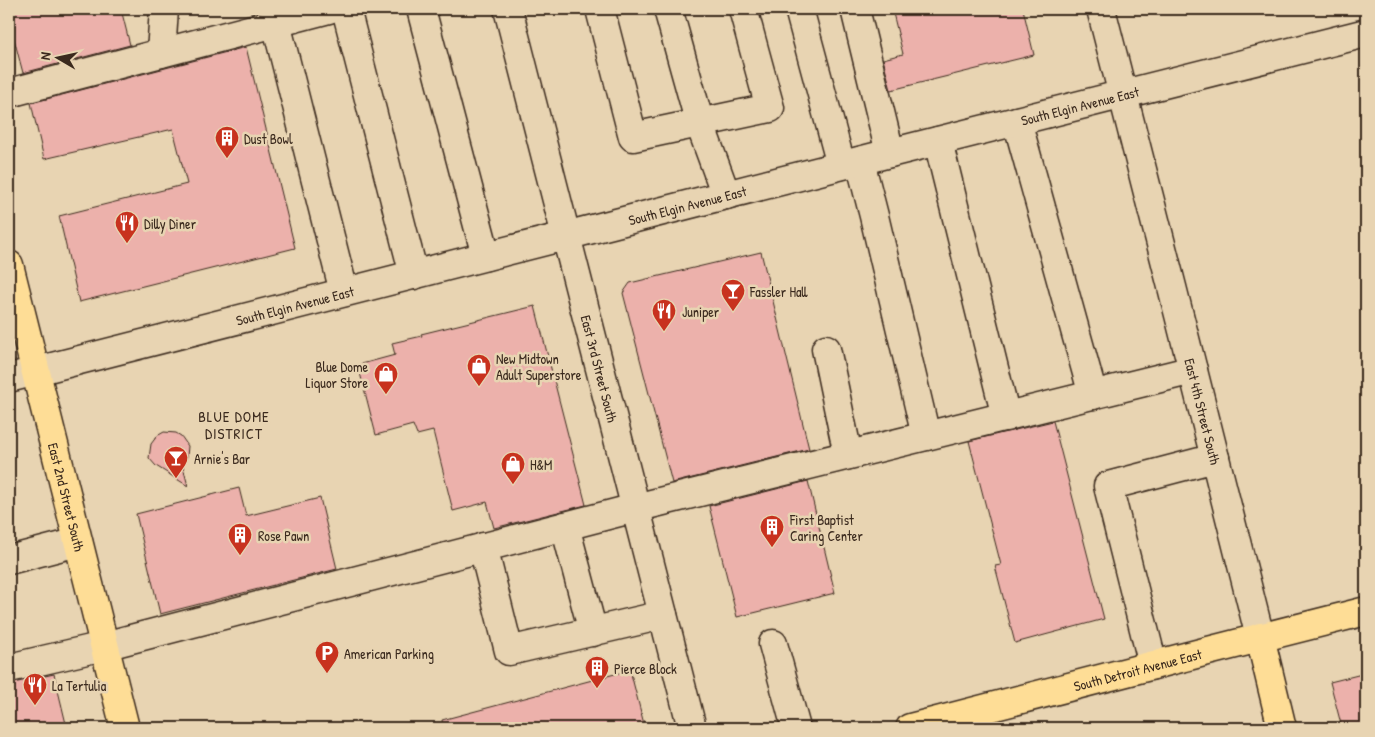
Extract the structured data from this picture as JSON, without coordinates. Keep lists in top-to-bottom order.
{
  "streets": {
    "main road": ["East 4th Street South", "East 2nd Street South", "South Detroit Avenue East"],
    "street": ["South Elgin Avenue East", "East 3rd Street South"]
  },
  "crossings": [
    ["South Elgin Avenue East", "East 3rd Street South"],
    ["South Elgin Avenue East", "East 4th Street South"],
    ["South Elgin Avenue East", "East 2nd Street South"],
    ["East 4th Street South", "South Detroit Avenue East"]
  ],
  "districts": ["BLUE DOME DISTRICT"],
  "places": {
    "building": [
      "Dust Bowl",
      "First Baptist Caring Center",
      "Rose Pawn",
      "Pierce Block"
    ],
    "restaurant": ["Dilly Diner", "Juniper", "La Tertulia"],
    "bar": ["Fassler Hall", "Arnie's Bar"],
    "shop": ["New Midtown Adult Superstore", "Blue Dome Liquor Store", "H&M"],
    "parking": ["American Parking"]
  },
  "north": "left"
}
